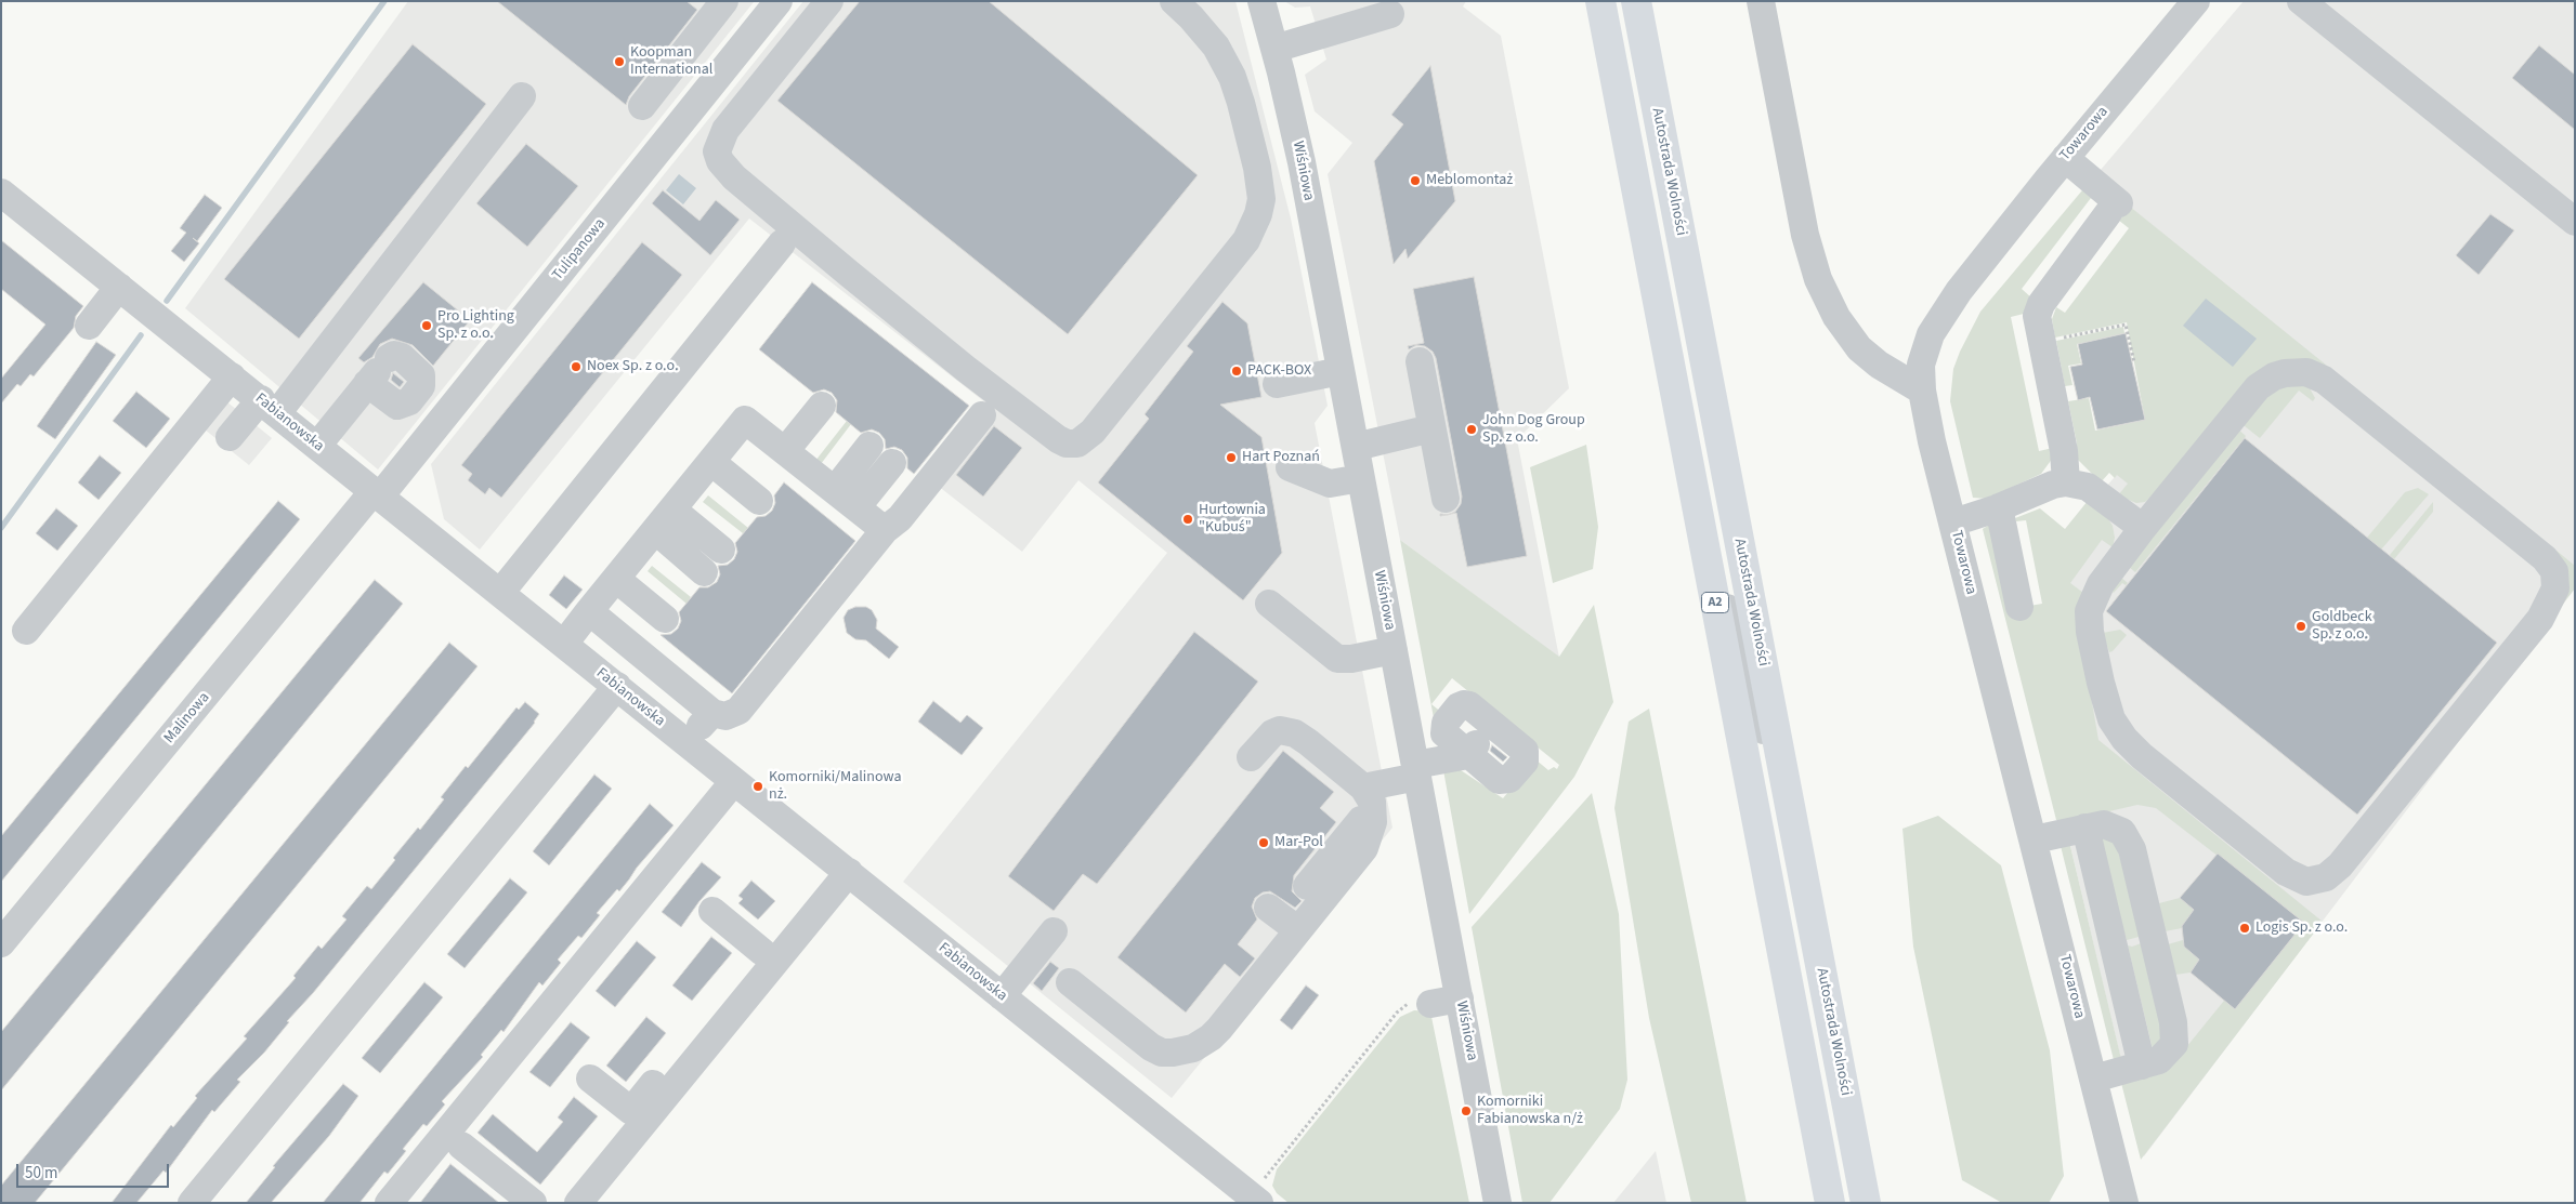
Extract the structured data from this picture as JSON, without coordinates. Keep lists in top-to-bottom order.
{
  "streets": {
    "highway": ["Autostrada Wolności", "A2"],
    "street": [
      "Towarowa",
      "Wiśniowa",
      "Tulipanowa",
      "Fabianowska",
      "Malinowa"
    ]
  },
  "crossings": [
    ["Tulipanowa", "Fabianowska"],
    ["Tulipanowa", "Malinowa"],
    ["Fabianowska", "Malinowa"]
  ],
  "places": [
    "Koopman International",
    "Meblomontaż",
    "Pro Lighting Sp. z o.o.",
    "Noex Sp. z o.o.",
    "PACK-BOX",
    "John Dog Group Sp. z o.o.",
    "Hart Poznań",
    "Hurtownia \"Kubuś\"",
    "Goldbeck Sp. z o.o.",
    "Komorniki/Malinowa nż.",
    "Mar-Pol",
    "Logis Sp. z o.o.",
    "Komorniki Fabianowska n/ż"
  ],
  "scale_bar": "50 m"
}
